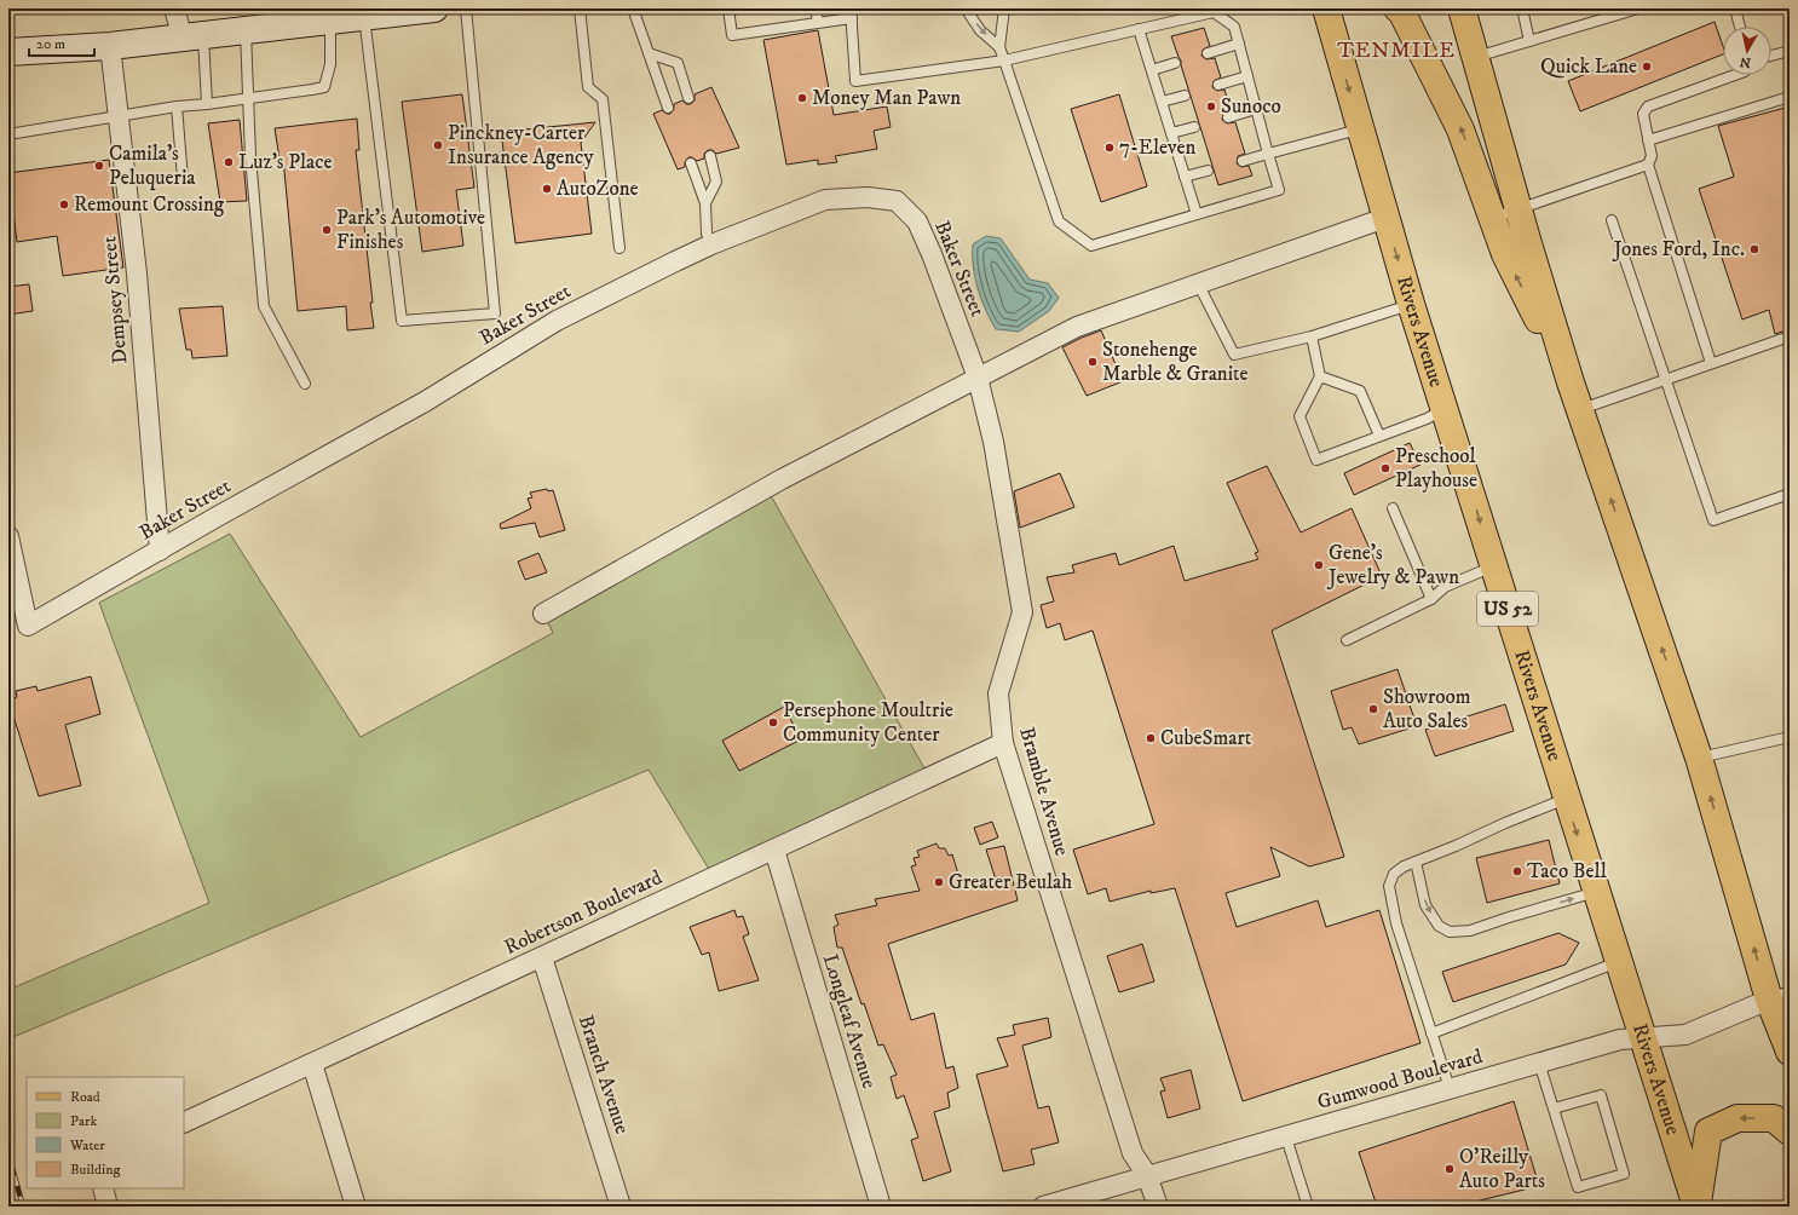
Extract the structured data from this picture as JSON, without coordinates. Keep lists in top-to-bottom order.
{
  "streets": {
    "main road": ["Rivers Avenue", "US 52"],
    "street": [
      "Baker Street",
      "Dempsey Street",
      "Bramble Avenue",
      "Robertson Boulevard",
      "Longleaf Avenue",
      "Branch Avenue",
      "Gumwood Boulevard"
    ]
  },
  "crossings": [
    ["Baker Street", "Dempsey Street"],
    ["Baker Street", "Bramble Avenue"],
    ["Rivers Avenue", "Gumwood Boulevard"],
    ["Bramble Avenue", "Robertson Boulevard"],
    ["Bramble Avenue", "Gumwood Boulevard"],
    ["Robertson Boulevard", "Longleaf Avenue"],
    ["Robertson Boulevard", "Branch Avenue"]
  ],
  "districts": ["TENMILE"],
  "places": [
    "Quick Lane",
    "Money Man Pawn",
    "Sunoco",
    "Pinckney-Carter Insurance Agency",
    "7-Eleven",
    "Luz's Place",
    "Camila's Peluqueria",
    "AutoZone",
    "Remount Crossing",
    "Park's Automotive Finishes",
    "Jones Ford, Inc.",
    "Stonehenge Marble & Granite",
    "Preschool Playhouse",
    "Gene's Jewelry & Pawn",
    "Showroom Auto Sales",
    "Persephone Moultrie Community Center",
    "CubeSmart",
    "Taco Bell",
    "Greater Beulah",
    "O'Reilly Auto Parts"
  ],
  "legend": [
    "Road",
    "Park",
    "Water",
    "Building"
  ],
  "scale_bar": "20 m",
  "north": "bottom"
}
